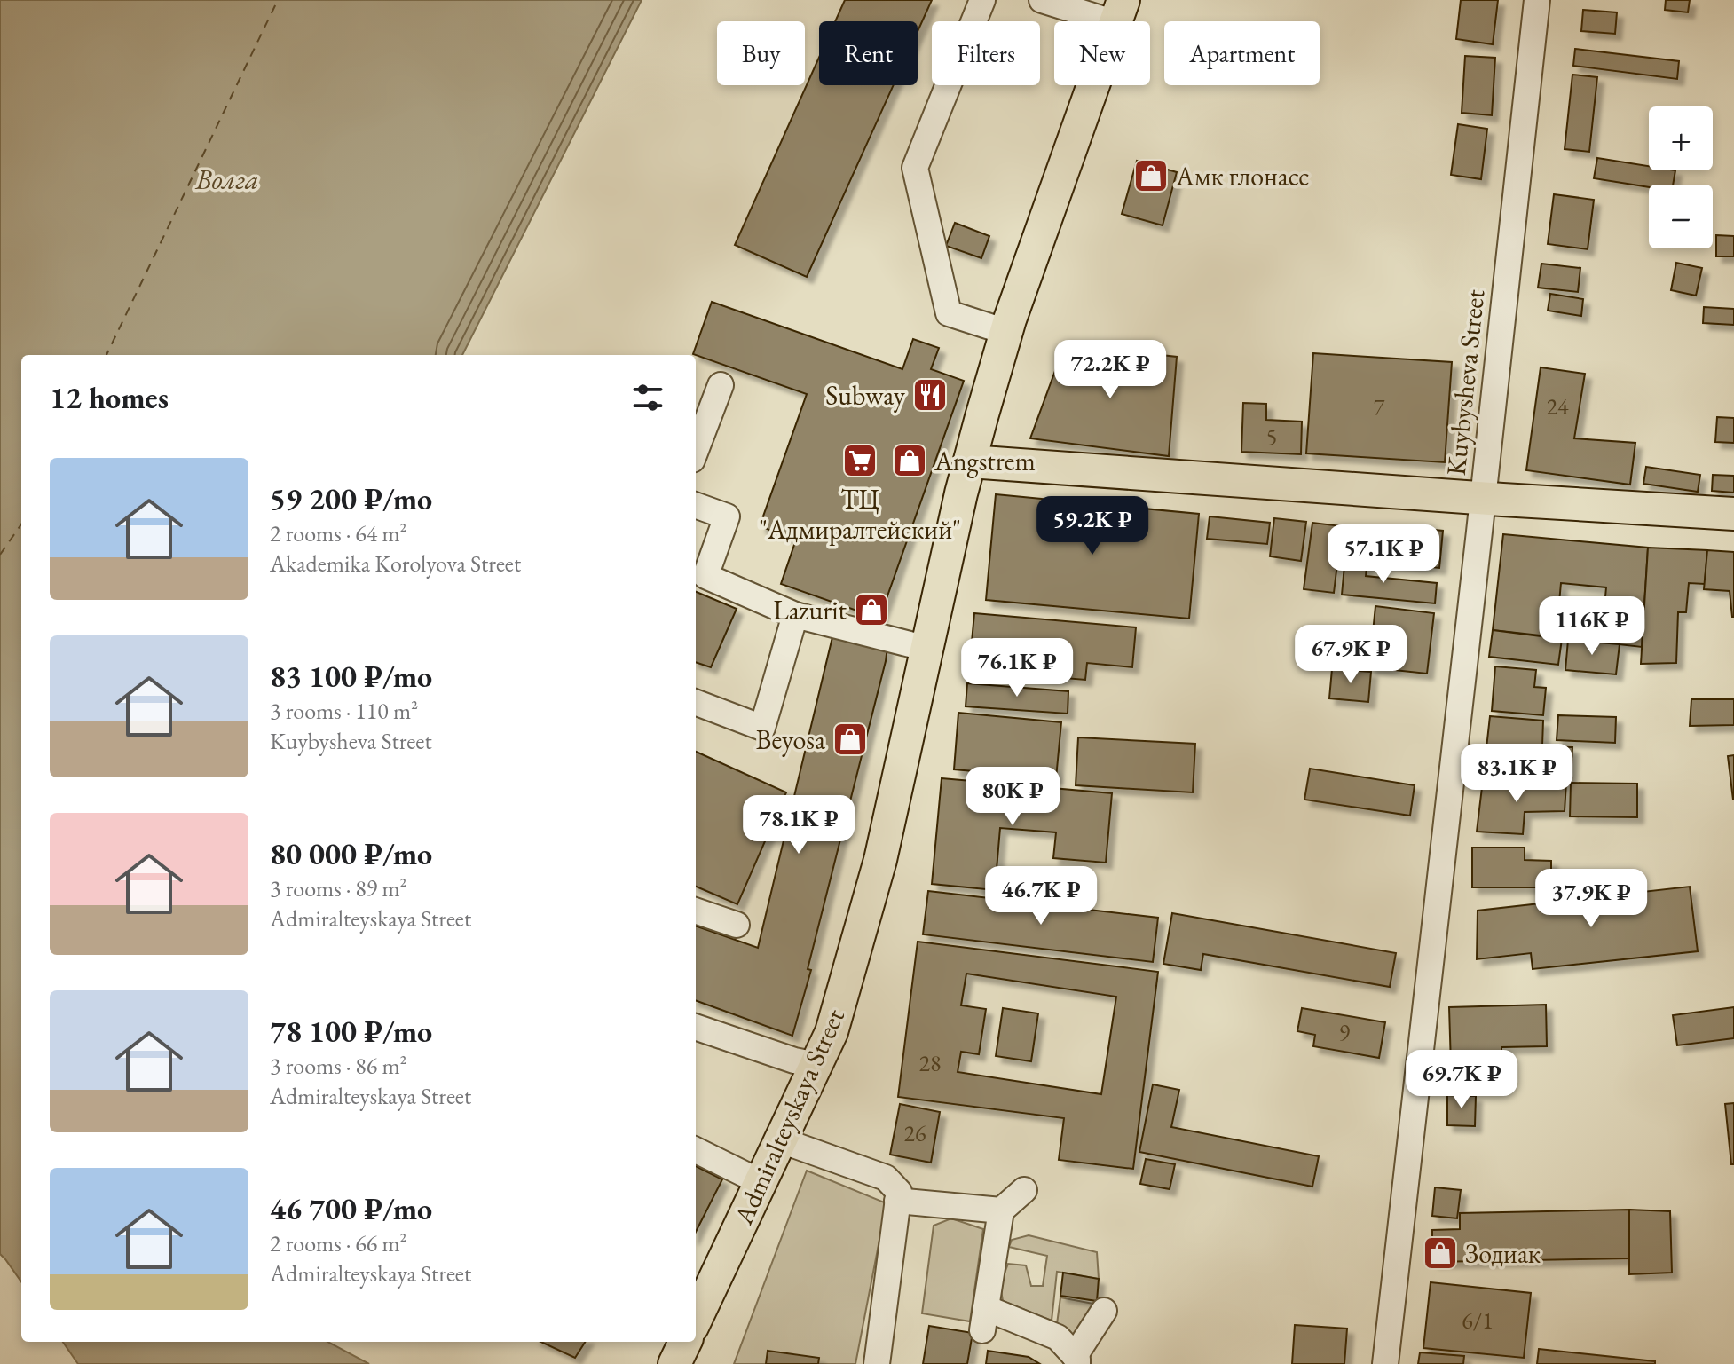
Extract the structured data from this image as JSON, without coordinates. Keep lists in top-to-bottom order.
{
  "streets": {
    "main road": ["Admiralteyskaya Street"],
    "street": ["Kuybysheva Street"]
  },
  "water": ["Волга"],
  "places": {
    "shop": [
      "Амк глонасс",
      "Angstrem",
      "Lazurit",
      "Beyosa",
      "Зодиак"
    ],
    "restaurant": ["Subway"],
    "supermarket": ["ТЦ \"Адмиралтейский\""]
  },
  "house_numbers": [
    "24",
    "7",
    "5",
    "9",
    "28",
    "26",
    "6/1"
  ],
  "page": {
    "chip": [
      "Buy",
      "Rent",
      "Filters",
      "New",
      "Apartment"
    ],
    "map_buttons": ["+", "−"],
    "price": [
      "72.2K ₽",
      "59.2K ₽",
      "57.1K ₽",
      "116K ₽",
      "67.9K ₽",
      "76.1K ₽",
      "83.1K ₽",
      "80K ₽",
      "78.1K ₽",
      "46.7K ₽",
      "37.9K ₽",
      "69.7K ₽"
    ],
    "heading": "12 homes",
    "list": [
      {
        "name": "59 200 ₽/mo",
        "note": "2 rooms · 64 m² · Akademika Korolyova Street"
      },
      {
        "name": "83 100 ₽/mo",
        "note": "3 rooms · 110 m² · Kuybysheva Street"
      },
      {
        "name": "80 000 ₽/mo",
        "note": "3 rooms · 89 m² · Admiralteyskaya Street"
      },
      {
        "name": "78 100 ₽/mo",
        "note": "3 rooms · 86 m² · Admiralteyskaya Street"
      },
      {
        "name": "46 700 ₽/mo",
        "note": "2 rooms · 66 m² · Admiralteyskaya Street"
      }
    ]
  }
}
